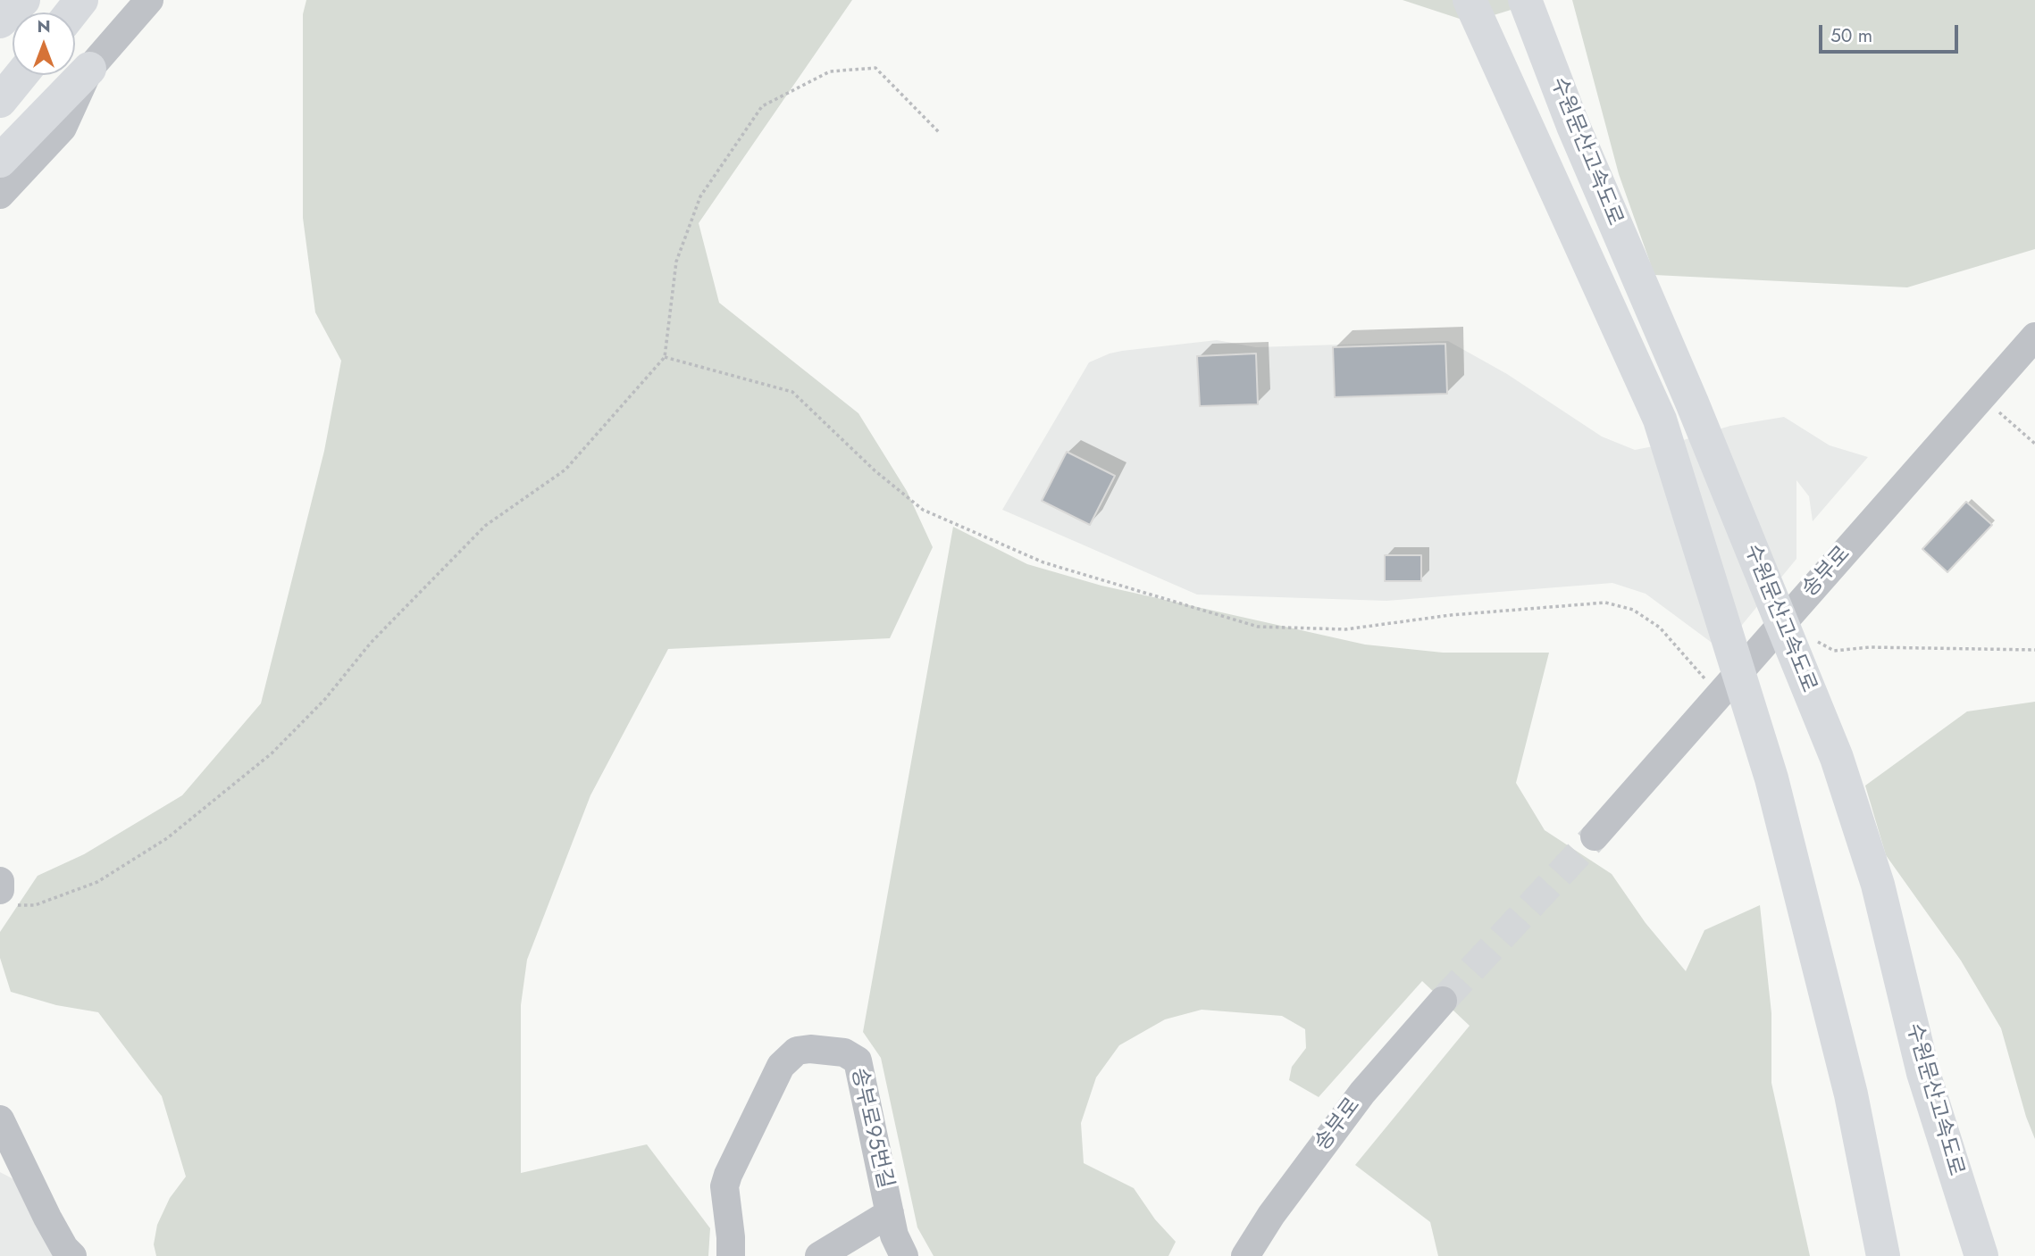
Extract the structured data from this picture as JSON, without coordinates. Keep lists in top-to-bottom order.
{
  "streets": {
    "highway": ["수원문산고속도로"],
    "street": ["송부로", "송부로95번길"]
  },
  "scale_bar": "50 m",
  "north": "top"
}
